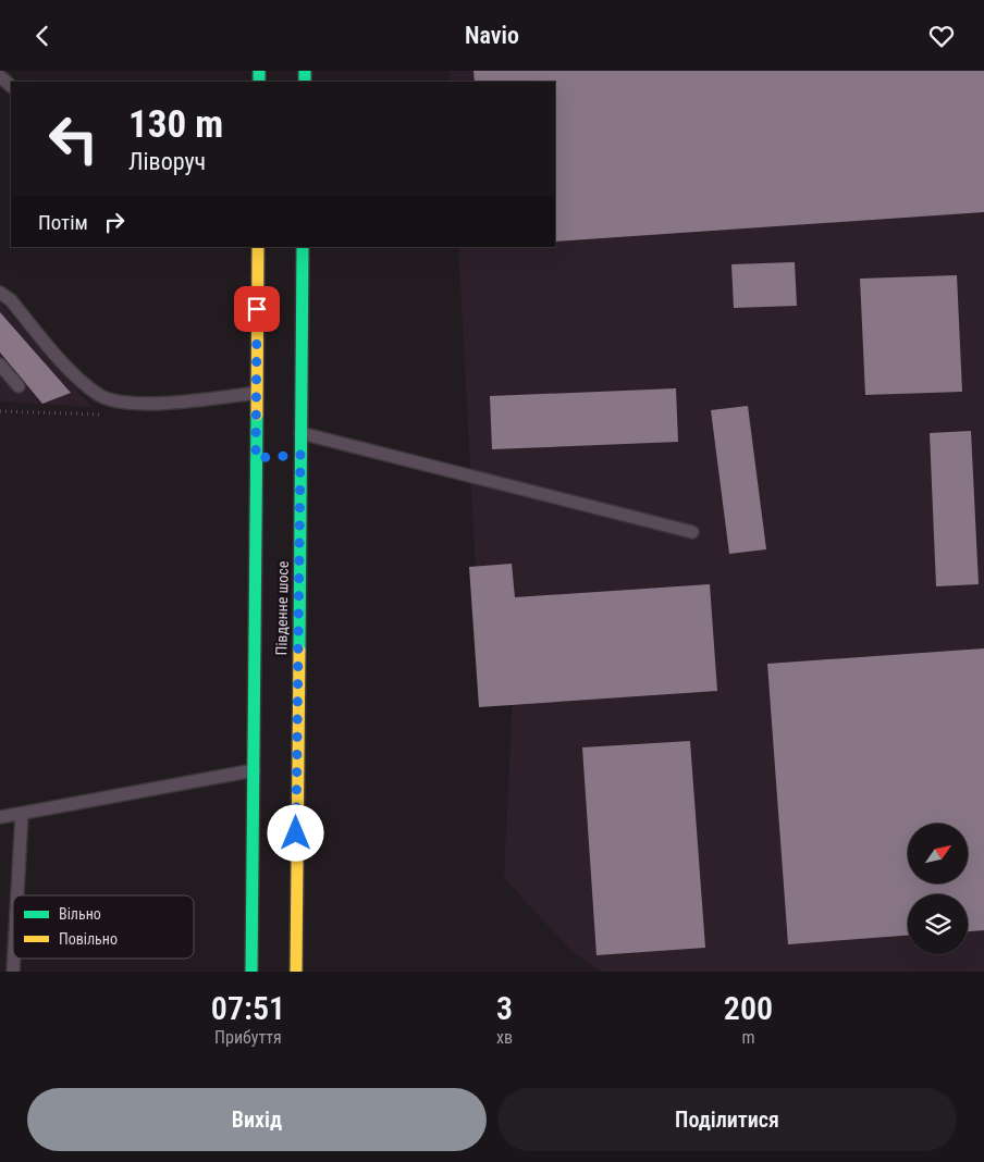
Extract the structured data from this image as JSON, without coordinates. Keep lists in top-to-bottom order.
{
  "streets": {
    "main road": ["Південне шосе"]
  },
  "legend": ["Вільно", "Повільно"],
  "north": "top right",
  "page": {
    "header": "Navio",
    "turn": ["130 m", "Ліворуч"],
    "then": "Потім",
    "eta": [
      "07:51",
      "Прибуття",
      "3",
      "хв",
      "200",
      "m"
    ],
    "buttons": ["Вихід", "Поділитися"]
  }
}
